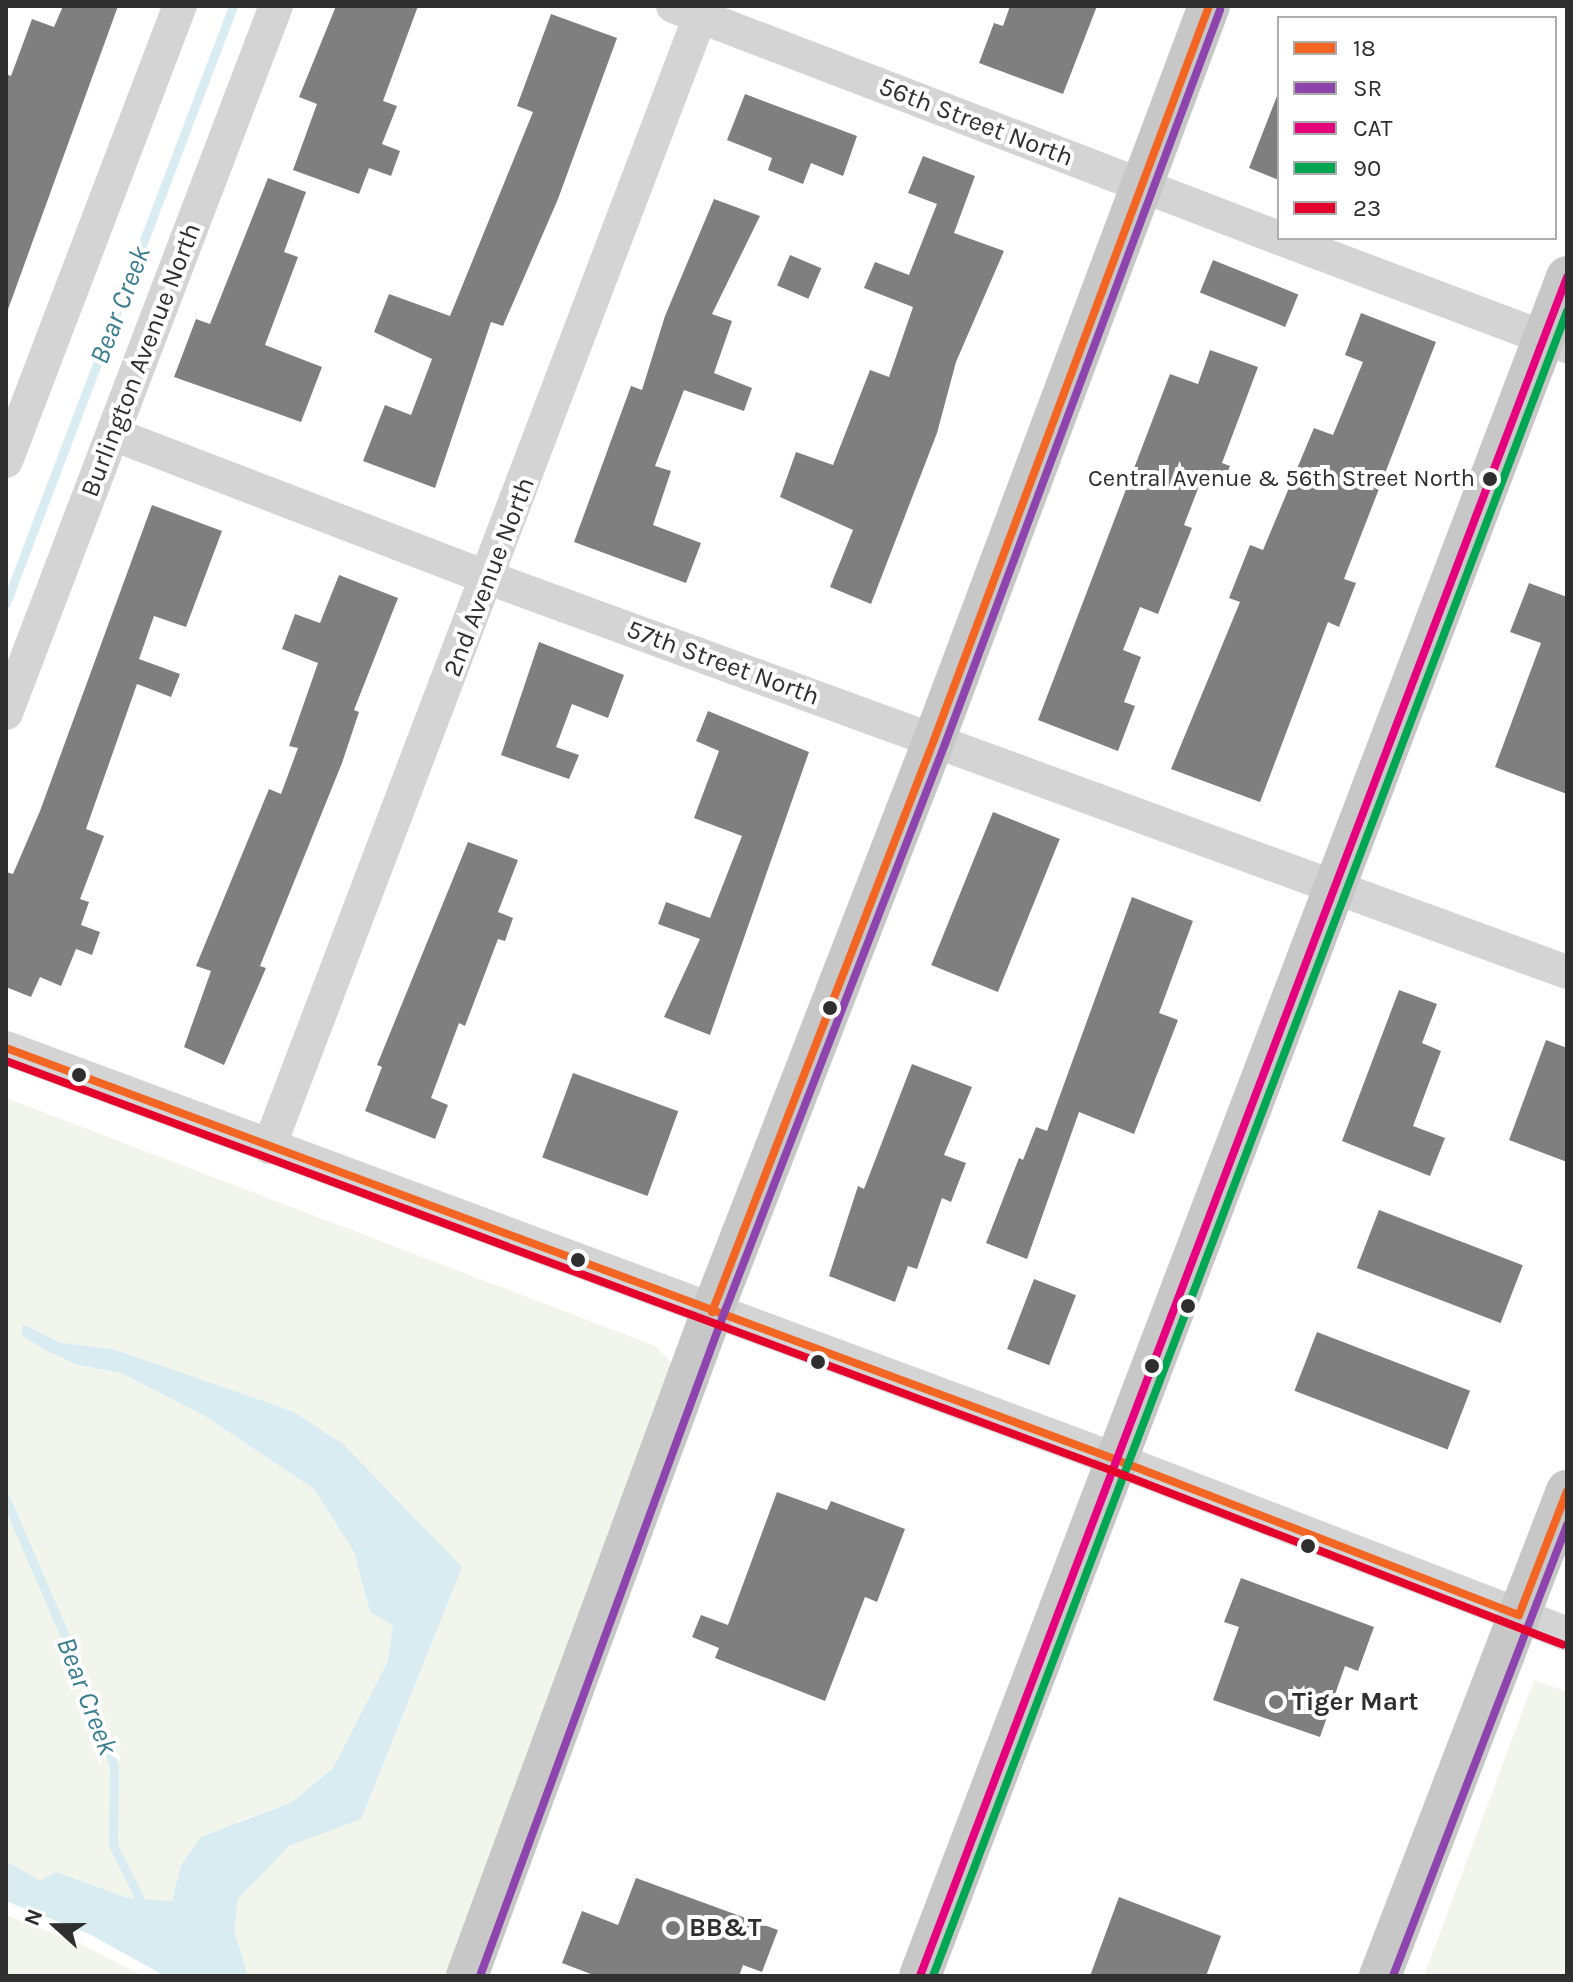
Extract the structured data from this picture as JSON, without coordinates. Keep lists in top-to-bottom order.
{
  "streets": {
    "street": [
      "56th Street North",
      "Burlington Avenue North",
      "2nd Avenue North",
      "57th Street North"
    ]
  },
  "crossings": [
    ["56th Street North", "2nd Avenue North"],
    ["Burlington Avenue North", "57th Street North"],
    ["2nd Avenue North", "57th Street North"]
  ],
  "water": ["Bear Creek"],
  "places": ["Central Avenue & 56th Street North", "Tiger Mart", "BB&T"],
  "lines": [
    "transit line 18",
    "transit line SR",
    "transit line CAT",
    "transit line 90",
    "transit line 23"
  ],
  "legend": [
    "18",
    "SR",
    "CAT",
    "90",
    "23"
  ],
  "north": "left"
}
